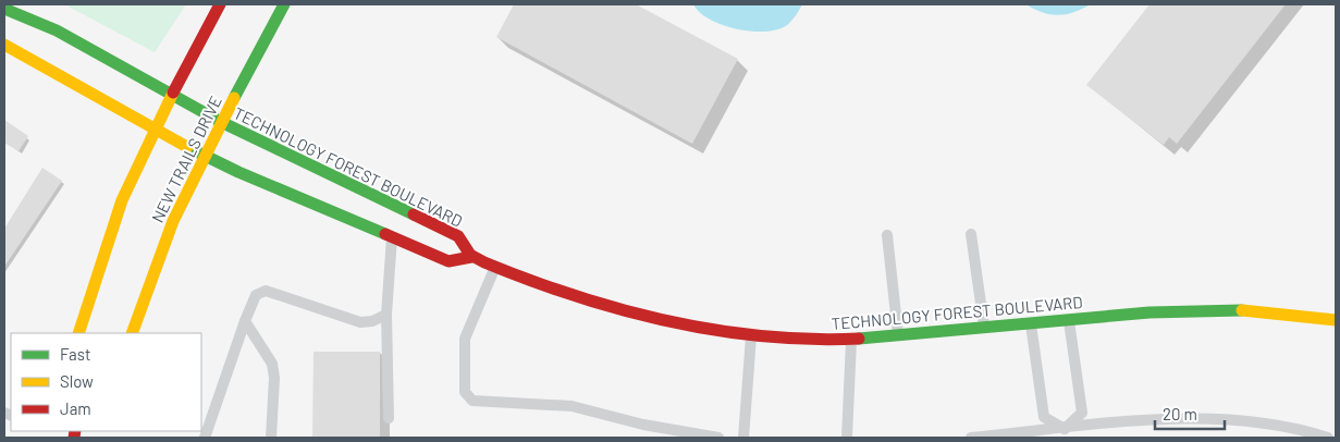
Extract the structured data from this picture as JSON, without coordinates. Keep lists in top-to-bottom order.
{
  "streets": {
    "street": ["NEW TRAILS DRIVE", "TECHNOLOGY FOREST BOULEVARD"]
  },
  "crossings": [
    ["NEW TRAILS DRIVE", "TECHNOLOGY FOREST BOULEVARD"]
  ],
  "legend": ["Fast", "Slow", "Jam"],
  "scale_bar": "20 m"
}
